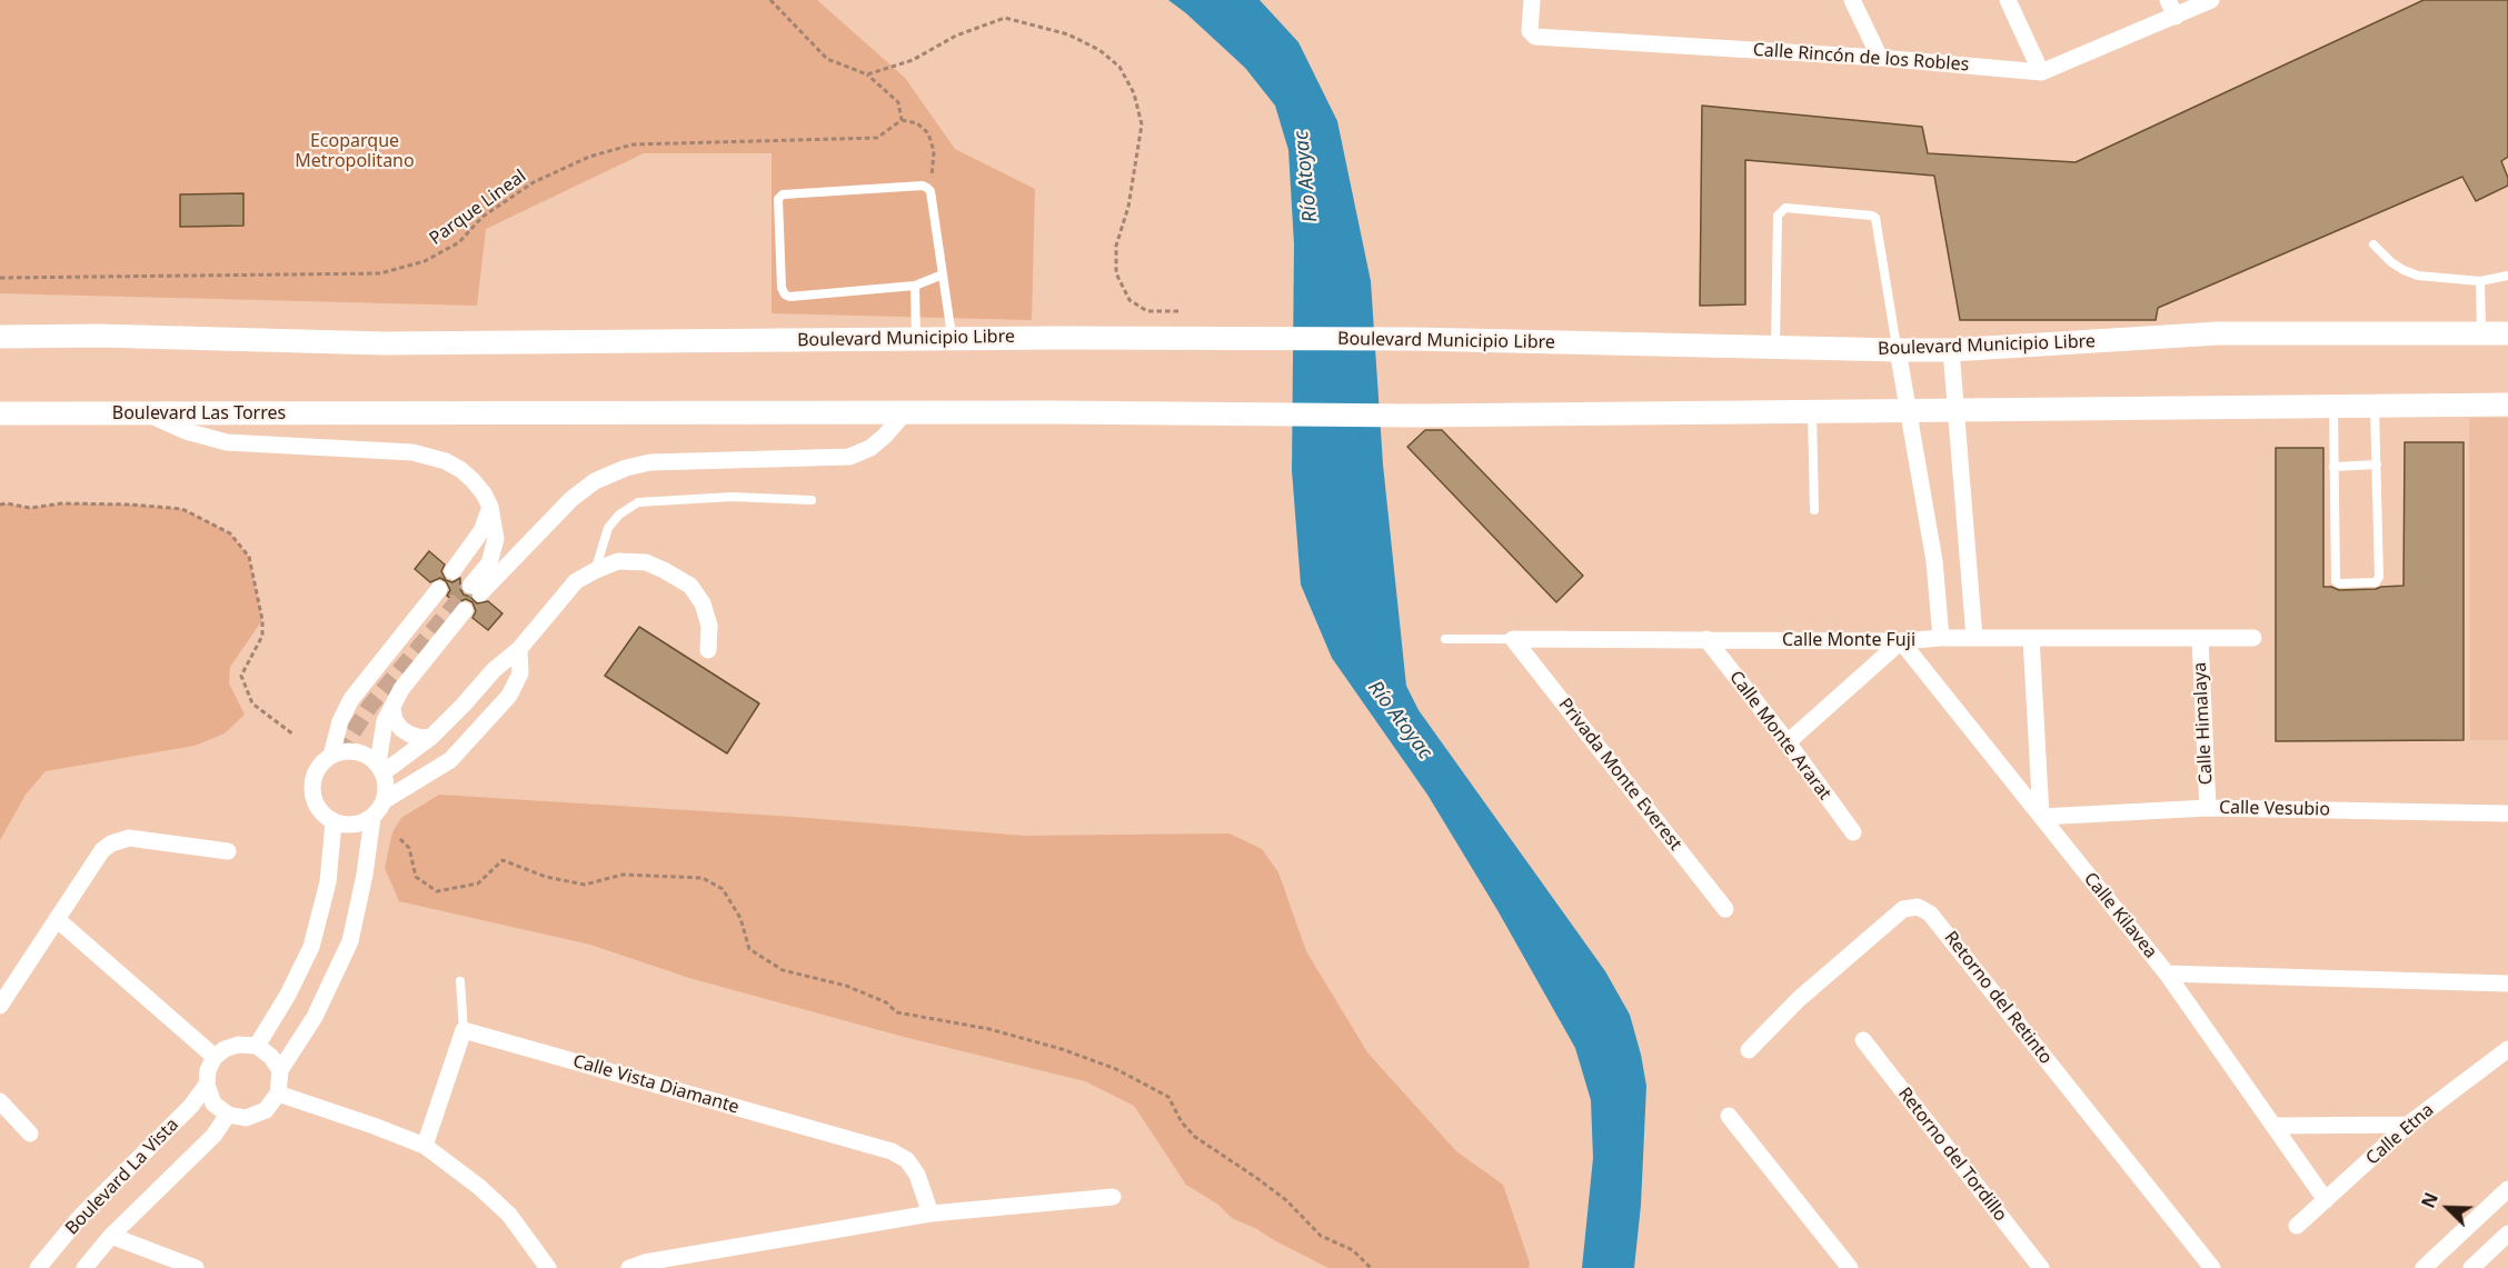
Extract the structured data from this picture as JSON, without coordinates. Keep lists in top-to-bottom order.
{
  "streets": {
    "main road": ["Boulevard Municipio Libre", "Boulevard Las Torres"],
    "street": [
      "Calle Rincón de los Robles",
      "Calle Monte Fuji",
      "Calle Himalaya",
      "Calle Monte Ararat",
      "Privada Monte Everest",
      "Calle Vesubio",
      "Calle Kilavea",
      "Retorno del Retinto",
      "Calle Vista Diamante",
      "Calle Etna",
      "Retorno del Tordillo",
      "Boulevard La Vista"
    ],
    "path": ["Parque Lineal"]
  },
  "crossings": [
    ["Calle Monte Fuji", "Calle Himalaya"],
    ["Calle Monte Fuji", "Calle Monte Ararat"],
    ["Calle Monte Fuji", "Privada Monte Everest"],
    ["Calle Monte Fuji", "Calle Kilavea"],
    ["Calle Himalaya", "Calle Vesubio"],
    ["Calle Vesubio", "Calle Kilavea"],
    ["Calle Kilavea", "Calle Etna"]
  ],
  "water": ["Río Atoyac"],
  "parks": ["Ecoparque Metropolitano"],
  "north": "top left"
}
